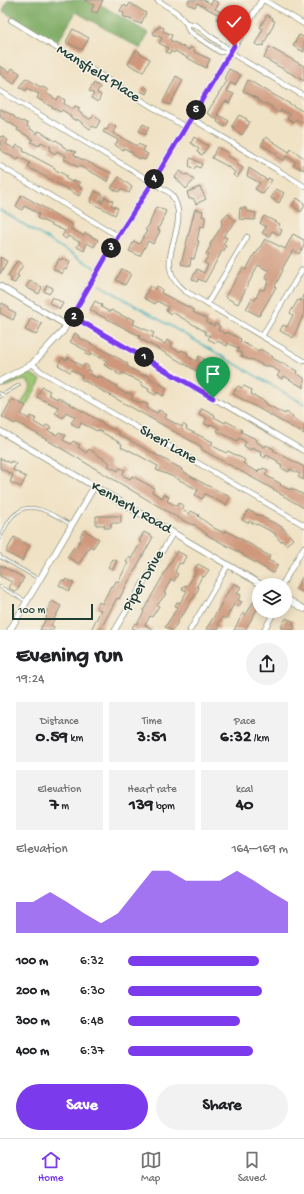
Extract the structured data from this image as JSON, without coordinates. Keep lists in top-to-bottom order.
{
  "streets": {
    "street": [
      "Mansfield Place",
      "Sheri Lane",
      "Kennerly Road",
      "Piper Drive"
    ]
  },
  "crossings": [
    ["Kennerly Road", "Piper Drive"]
  ],
  "scale_bar": "100 m",
  "page": {
    "pins": [
      "5",
      "4",
      "3",
      "2",
      "1"
    ],
    "scale": "100 m",
    "heading": ["Evening run", "19:24"],
    "stats": [
      ["Distance", "0.59 km"],
      ["Time", "3:51"],
      ["Pace", "6:32 /km"],
      ["Elevation", "7 m"],
      ["Heart rate", "139 bpm"],
      ["kcal", "40"]
    ],
    "chart": ["Elevation", "164–169 m"],
    "list": [
      {
        "name": "100 m",
        "note": "6:32"
      },
      {
        "name": "200 m",
        "note": "6:30"
      },
      {
        "name": "300 m",
        "note": "6:48"
      },
      {
        "name": "400 m",
        "note": "6:37"
      }
    ],
    "buttons": ["Save", "Share"],
    "tabs": ["Home", "Map", "Saved"]
  }
}
